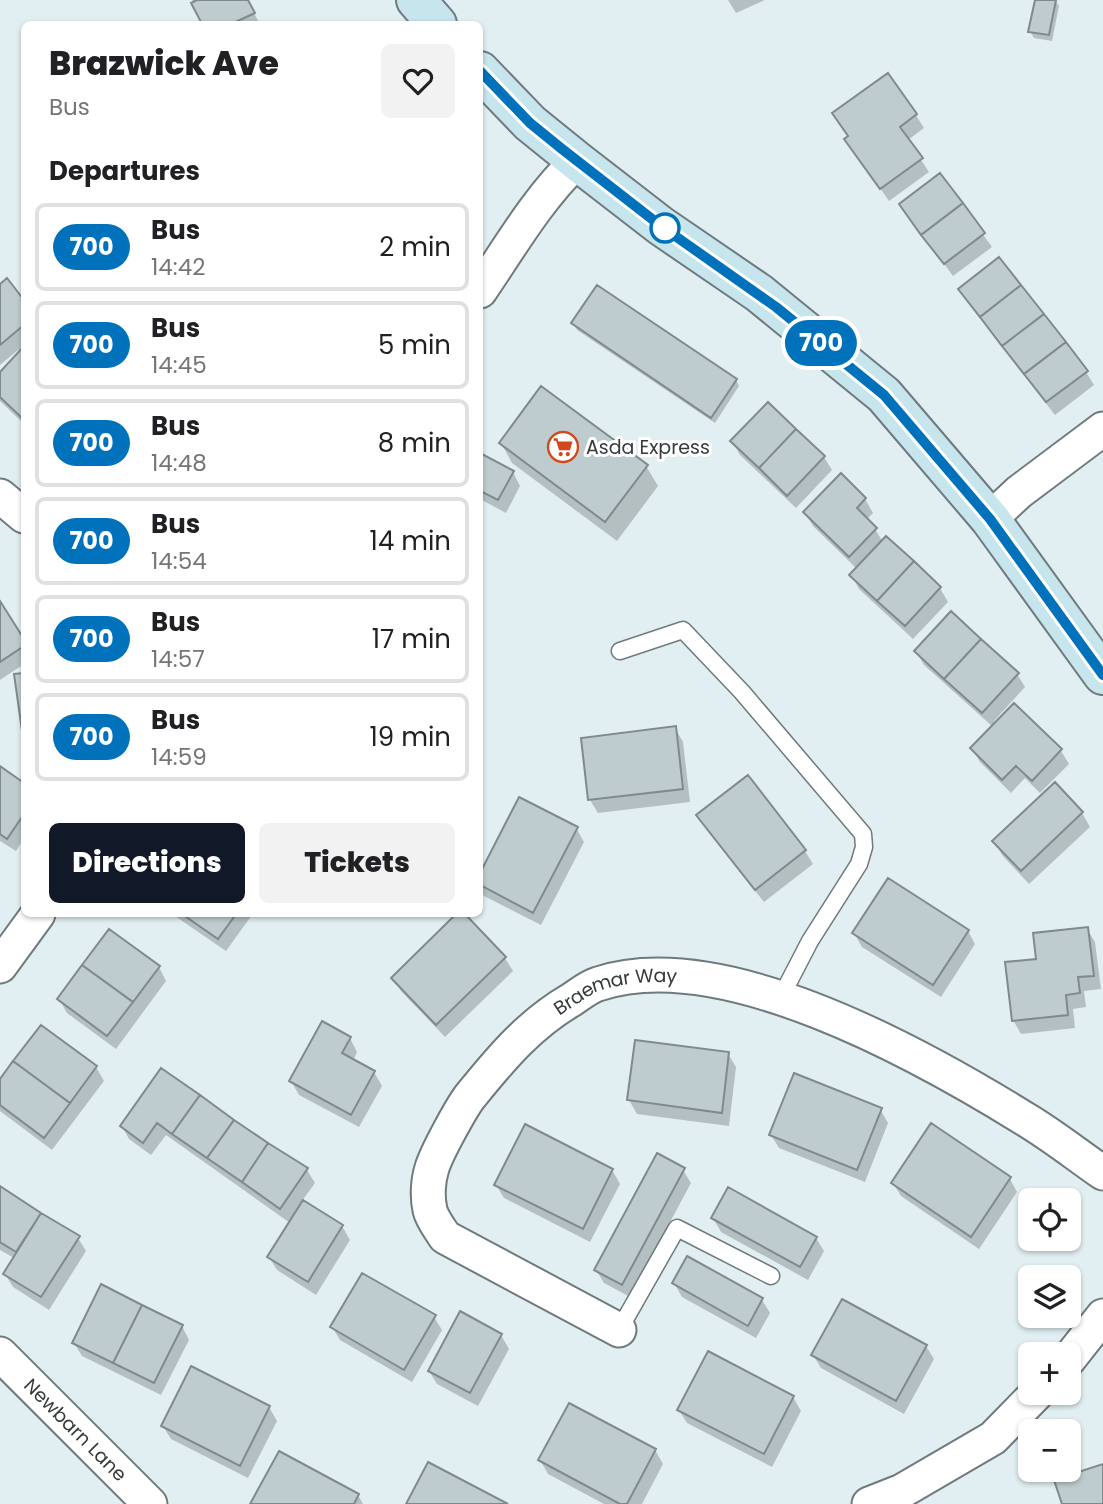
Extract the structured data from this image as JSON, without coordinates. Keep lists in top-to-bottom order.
{
  "streets": {
    "street": ["Braemar Way", "Newbarn Lane"]
  },
  "places": {
    "supermarket": ["Asda Express"]
  },
  "lines": ["bus line 700"],
  "page": {
    "on_map": "700",
    "heading": [
      ["Brazwick Ave", "Bus"],
      "Departures"
    ],
    "list": [
      {
        "mark": "700",
        "name": "Bus",
        "note": "14:42",
        "value": "2 min"
      },
      {
        "mark": "700",
        "name": "Bus",
        "note": "14:45",
        "value": "5 min"
      },
      {
        "mark": "700",
        "name": "Bus",
        "note": "14:48",
        "value": "8 min"
      },
      {
        "mark": "700",
        "name": "Bus",
        "note": "14:54",
        "value": "14 min"
      },
      {
        "mark": "700",
        "name": "Bus",
        "note": "14:57",
        "value": "17 min"
      },
      {
        "mark": "700",
        "name": "Bus",
        "note": "14:59",
        "value": "19 min"
      }
    ],
    "buttons": ["Directions", "Tickets"],
    "map_buttons": ["+", "−"]
  }
}
